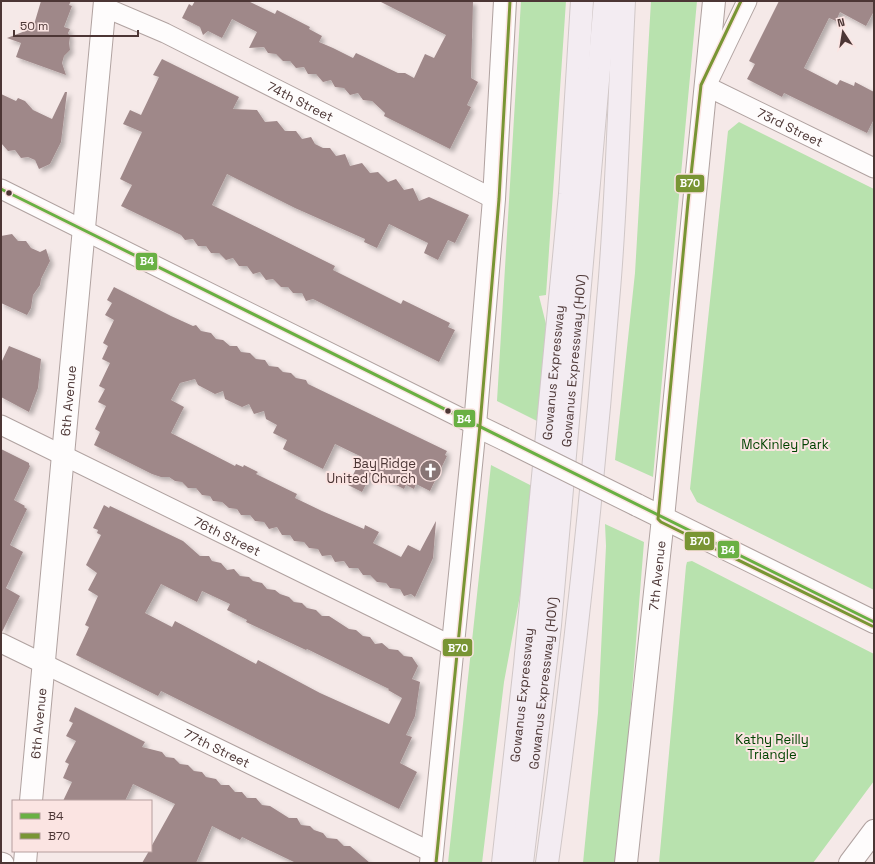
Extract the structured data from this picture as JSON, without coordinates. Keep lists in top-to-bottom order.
{
  "streets": {
    "highway": ["Gowanus Expressway (HOV)", "Gowanus Expressway"],
    "main road": ["6th Avenue", "7th Avenue"],
    "street": [
      "74th Street",
      "73rd Street",
      "76th Street",
      "77th Street"
    ]
  },
  "crossings": [
    ["74th Street", "6th Avenue"],
    ["73rd Street", "7th Avenue"],
    ["6th Avenue", "76th Street"],
    ["6th Avenue", "77th Street"]
  ],
  "parks": ["McKinley Park", "Kathy Reilly Triangle"],
  "places": {
    "church": ["Bay Ridge United Church"]
  },
  "lines": ["transit line B70", "transit line B4"],
  "legend": ["B4", "B70"],
  "scale_bar": "50 m",
  "north": "top"
}
